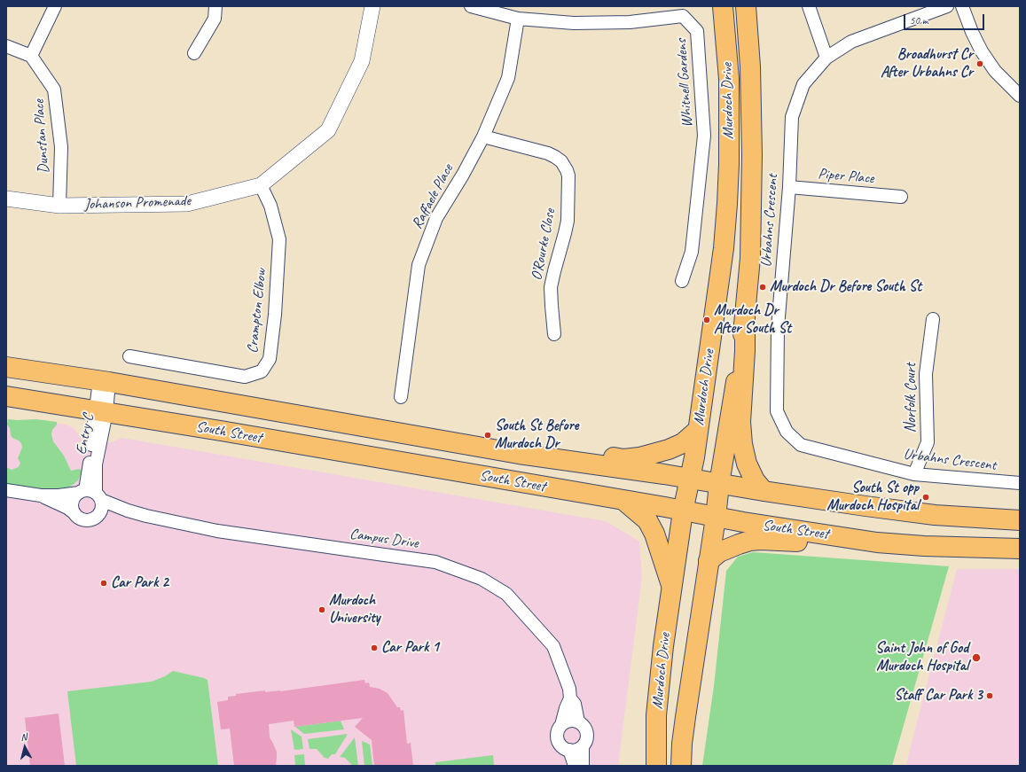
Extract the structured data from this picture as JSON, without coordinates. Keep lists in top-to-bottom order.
{
  "streets": {
    "main road": ["Murdoch Drive", "South Street"],
    "street": [
      "Whitnell Gardens",
      "Dunstan Place",
      "Piper Place",
      "Raffaele Place",
      "Johanson Promenade",
      "Urbahns Crescent",
      "O’Rourke Close",
      "Crampton Elbow",
      "Norfolk Court",
      "Entry C",
      "Campus Drive"
    ]
  },
  "crossings": [
    ["Whitnell Gardens", "Raffaele Place"],
    ["Murdoch Drive", "South Street"],
    ["Dunstan Place", "Johanson Promenade"],
    ["Piper Place", "Urbahns Crescent"],
    ["Raffaele Place", "O’Rourke Close"],
    ["Johanson Promenade", "Crampton Elbow"],
    ["Urbahns Crescent", "Norfolk Court"],
    ["South Street", "Entry C"],
    ["Entry C", "Campus Drive"]
  ],
  "places": [
    "Broadhurst Cr After Urbahns Cr",
    "Murdoch Dr Before South St",
    "Murdoch Dr After South St",
    "South St Before Murdoch Dr",
    "South St opp Murdoch Hospital",
    "Car Park 2",
    "Murdoch University",
    "Car Park 1",
    "Saint John of God Murdoch Hospital",
    "Staff Car Park 3"
  ],
  "scale_bar": "50 m",
  "north": "top"
}
